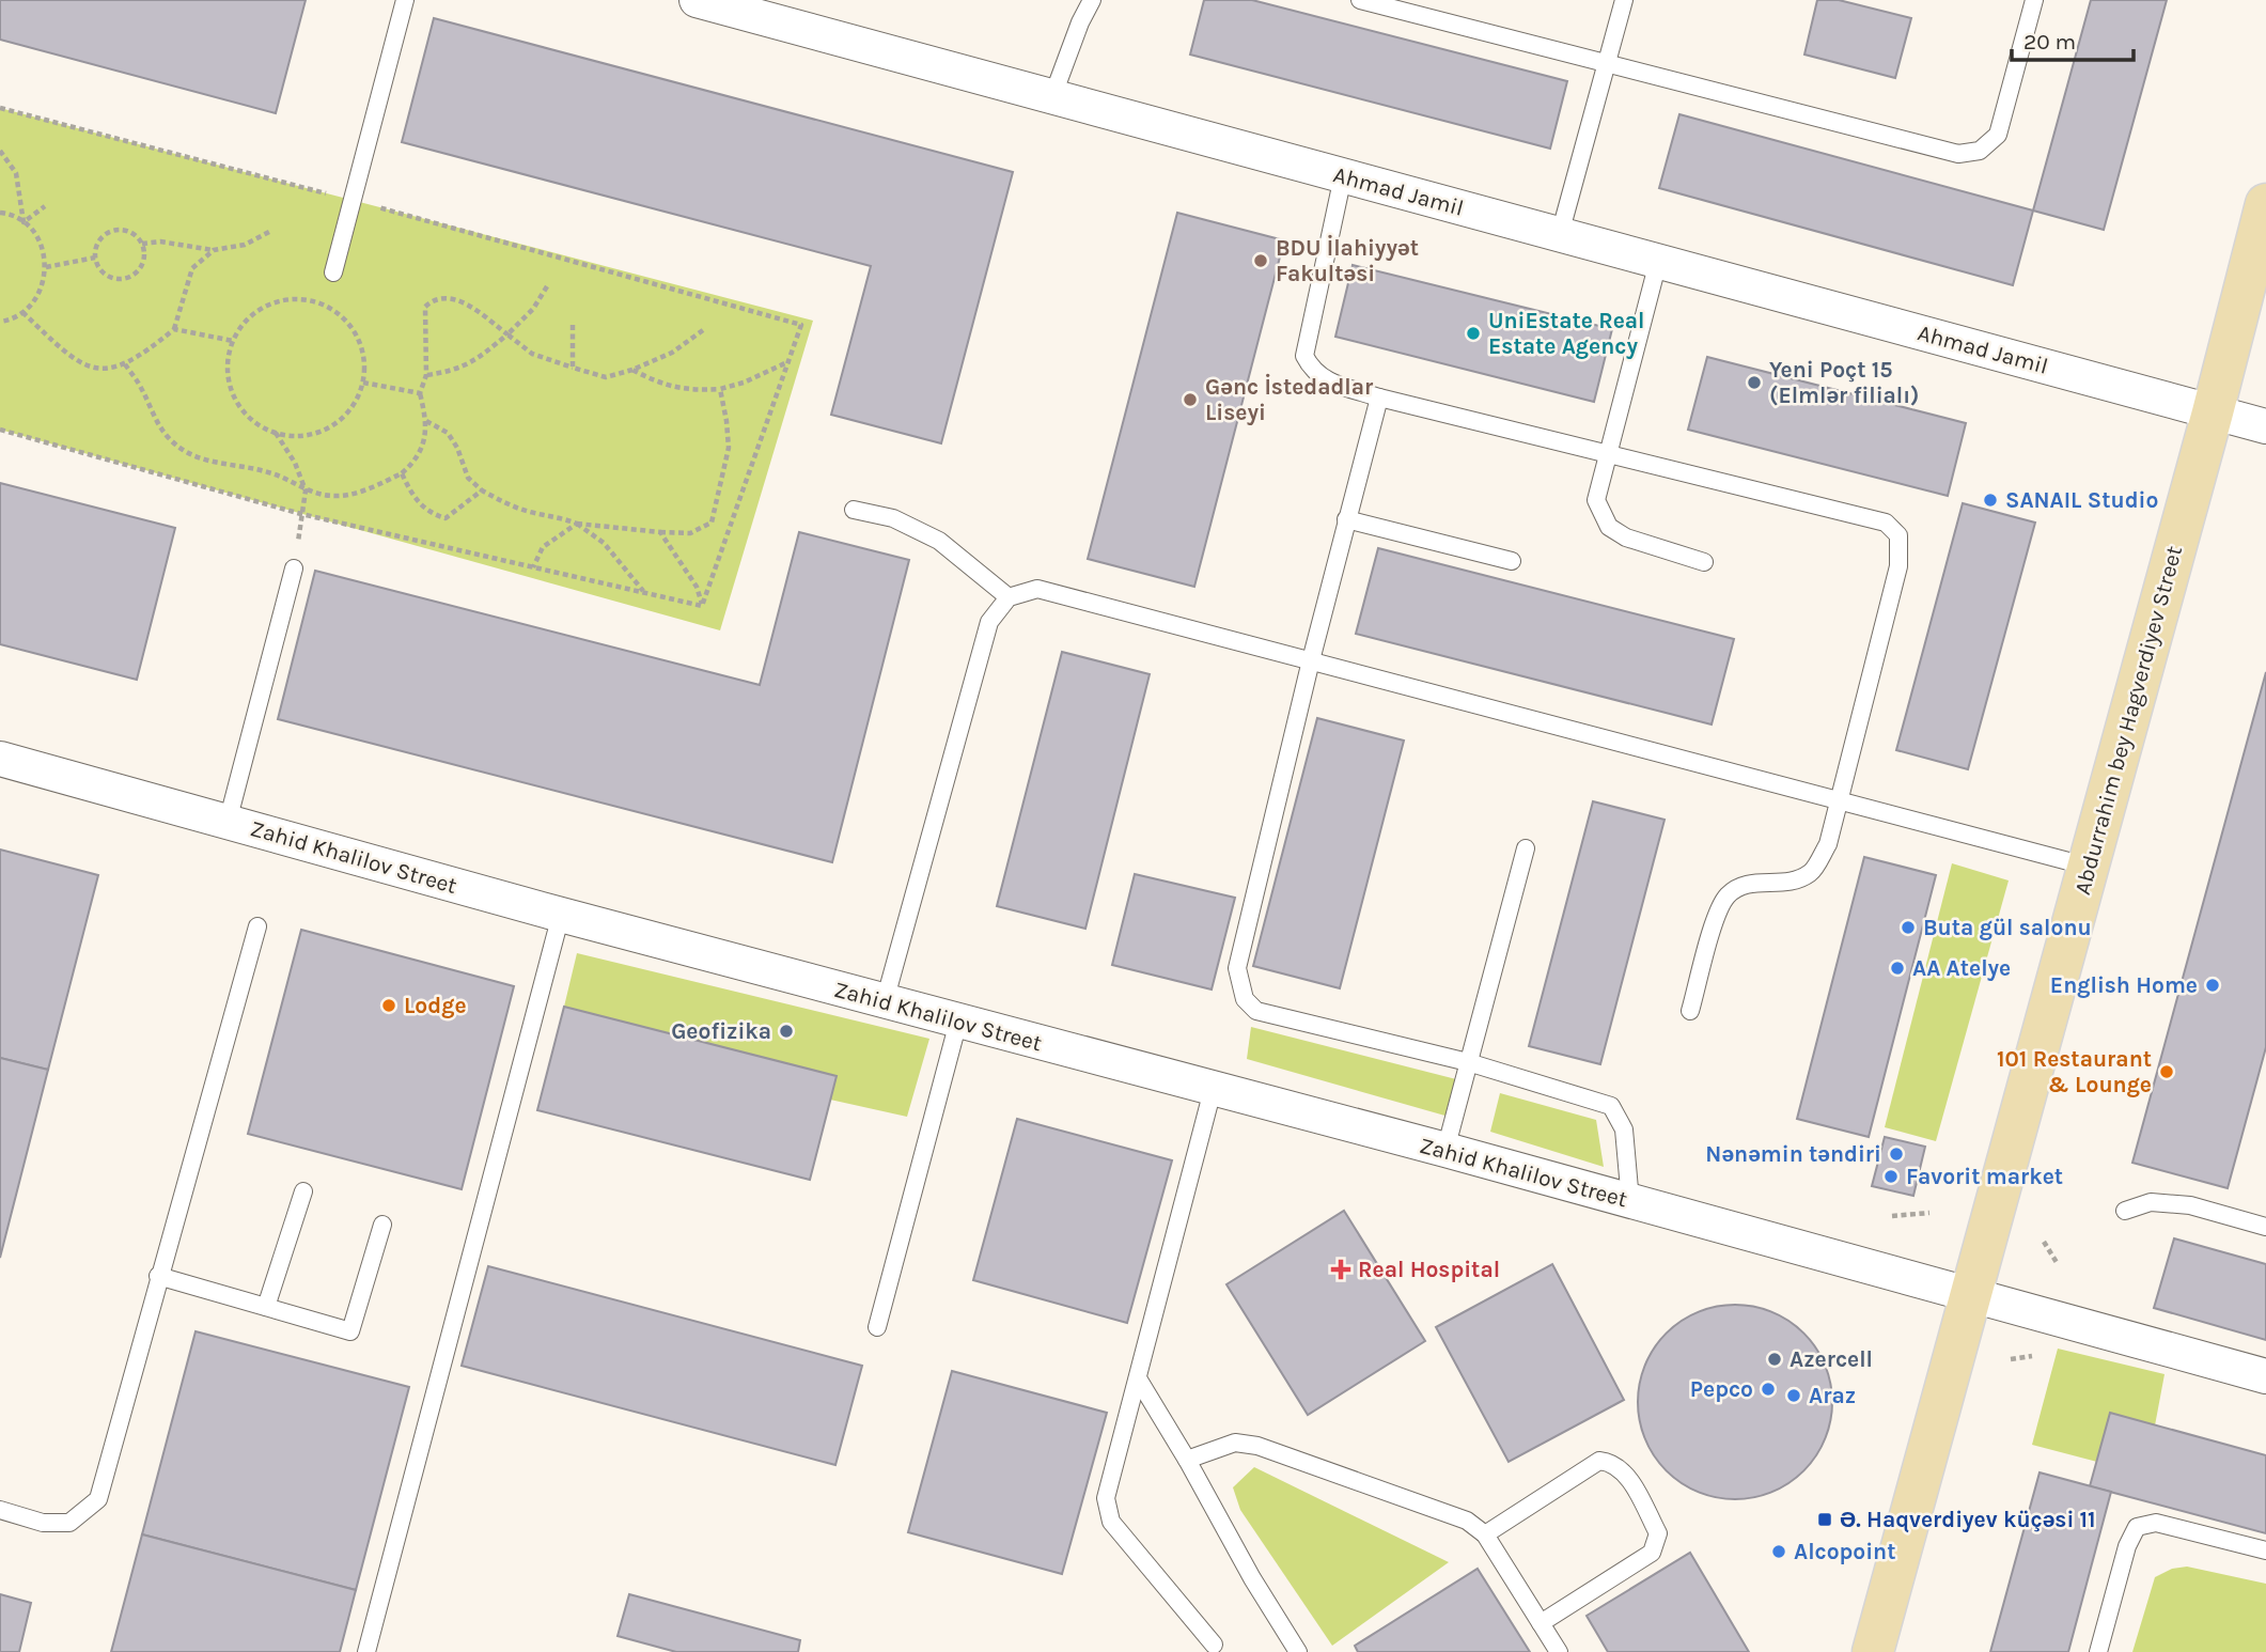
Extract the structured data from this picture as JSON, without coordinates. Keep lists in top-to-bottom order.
{
  "streets": {
    "main road": ["Abdurrahim bey Hagverdiyev Street"],
    "street": ["Ahmad Jamil", "Zahid Khalilov Street"]
  },
  "crossings": [
    ["Ahmad Jamil", "Abdurrahim bey Hagverdiyev Street"],
    ["Abdurrahim bey Hagverdiyev Street", "Zahid Khalilov Street"]
  ],
  "places": {
    "other": [
      "BDU İlahiyyət Fakultəsi",
      "UniEstate Real Estate Agency",
      "Yeni Poçt 15 (Elmlər filialı)",
      "Gənc İstedadlar Liseyi",
      "SANAIL Studio",
      "Buta gül salonu",
      "AA Atelye",
      "English Home",
      "Lodge",
      "Geofizika",
      "101 Restaurant & Lounge",
      "Nənəmin təndiri",
      "Favorit market",
      "Azercell",
      "Pepco",
      "Araz",
      "Alcopoint"
    ],
    "health": ["Real Hospital"],
    "transit": ["Ə. Haqverdiyev küçəsi 11"]
  },
  "scale_bar": "20 m"
}
